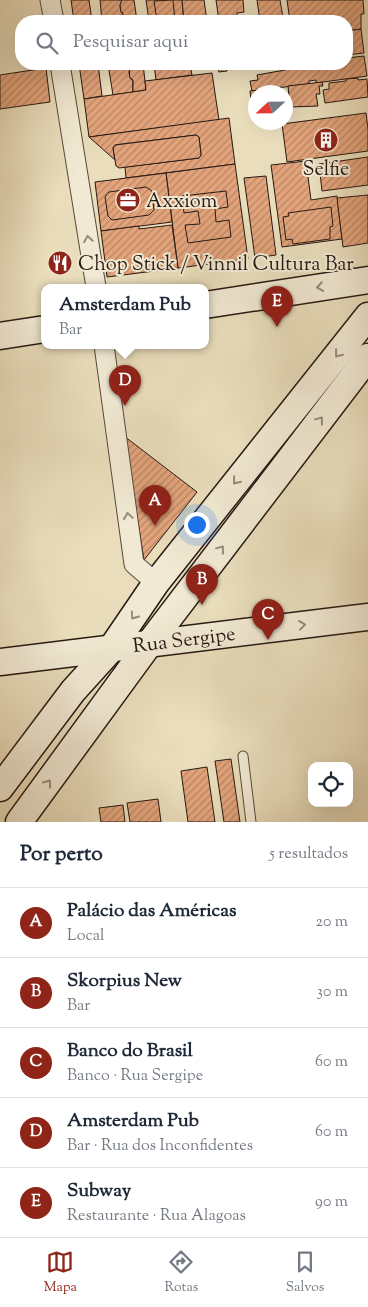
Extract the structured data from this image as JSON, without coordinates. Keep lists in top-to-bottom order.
{
  "streets": {
    "main road": ["Rua Sergipe"]
  },
  "one_way": ["Rua Sergipe"],
  "places": {
    "building": ["Selfie"],
    "office": ["Axxiom"],
    "restaurant": ["Chop Stick / Vinnil Cultura Bar"]
  },
  "north": "left",
  "page": {
    "search": "Pesquisar aqui",
    "popup": ["Amsterdam Pub", "Bar"],
    "pins": [
      "E",
      "D",
      "A",
      "B",
      "C"
    ],
    "heading": ["Por perto", "5 resultados"],
    "list": [
      {
        "mark": "A",
        "name": "Palácio das Américas",
        "note": "Local",
        "value": "20 m"
      },
      {
        "mark": "B",
        "name": "Skorpius New",
        "note": "Bar",
        "value": "30 m"
      },
      {
        "mark": "C",
        "name": "Banco do Brasil",
        "note": "Banco · Rua Sergipe",
        "value": "60 m"
      },
      {
        "mark": "D",
        "name": "Amsterdam Pub",
        "note": "Bar · Rua dos Inconfidentes",
        "value": "60 m"
      },
      {
        "mark": "E",
        "name": "Subway",
        "note": "Restaurante · Rua Alagoas",
        "value": "90 m"
      }
    ],
    "nav": ["Mapa", "Rotas", "Salvos"]
  }
}
